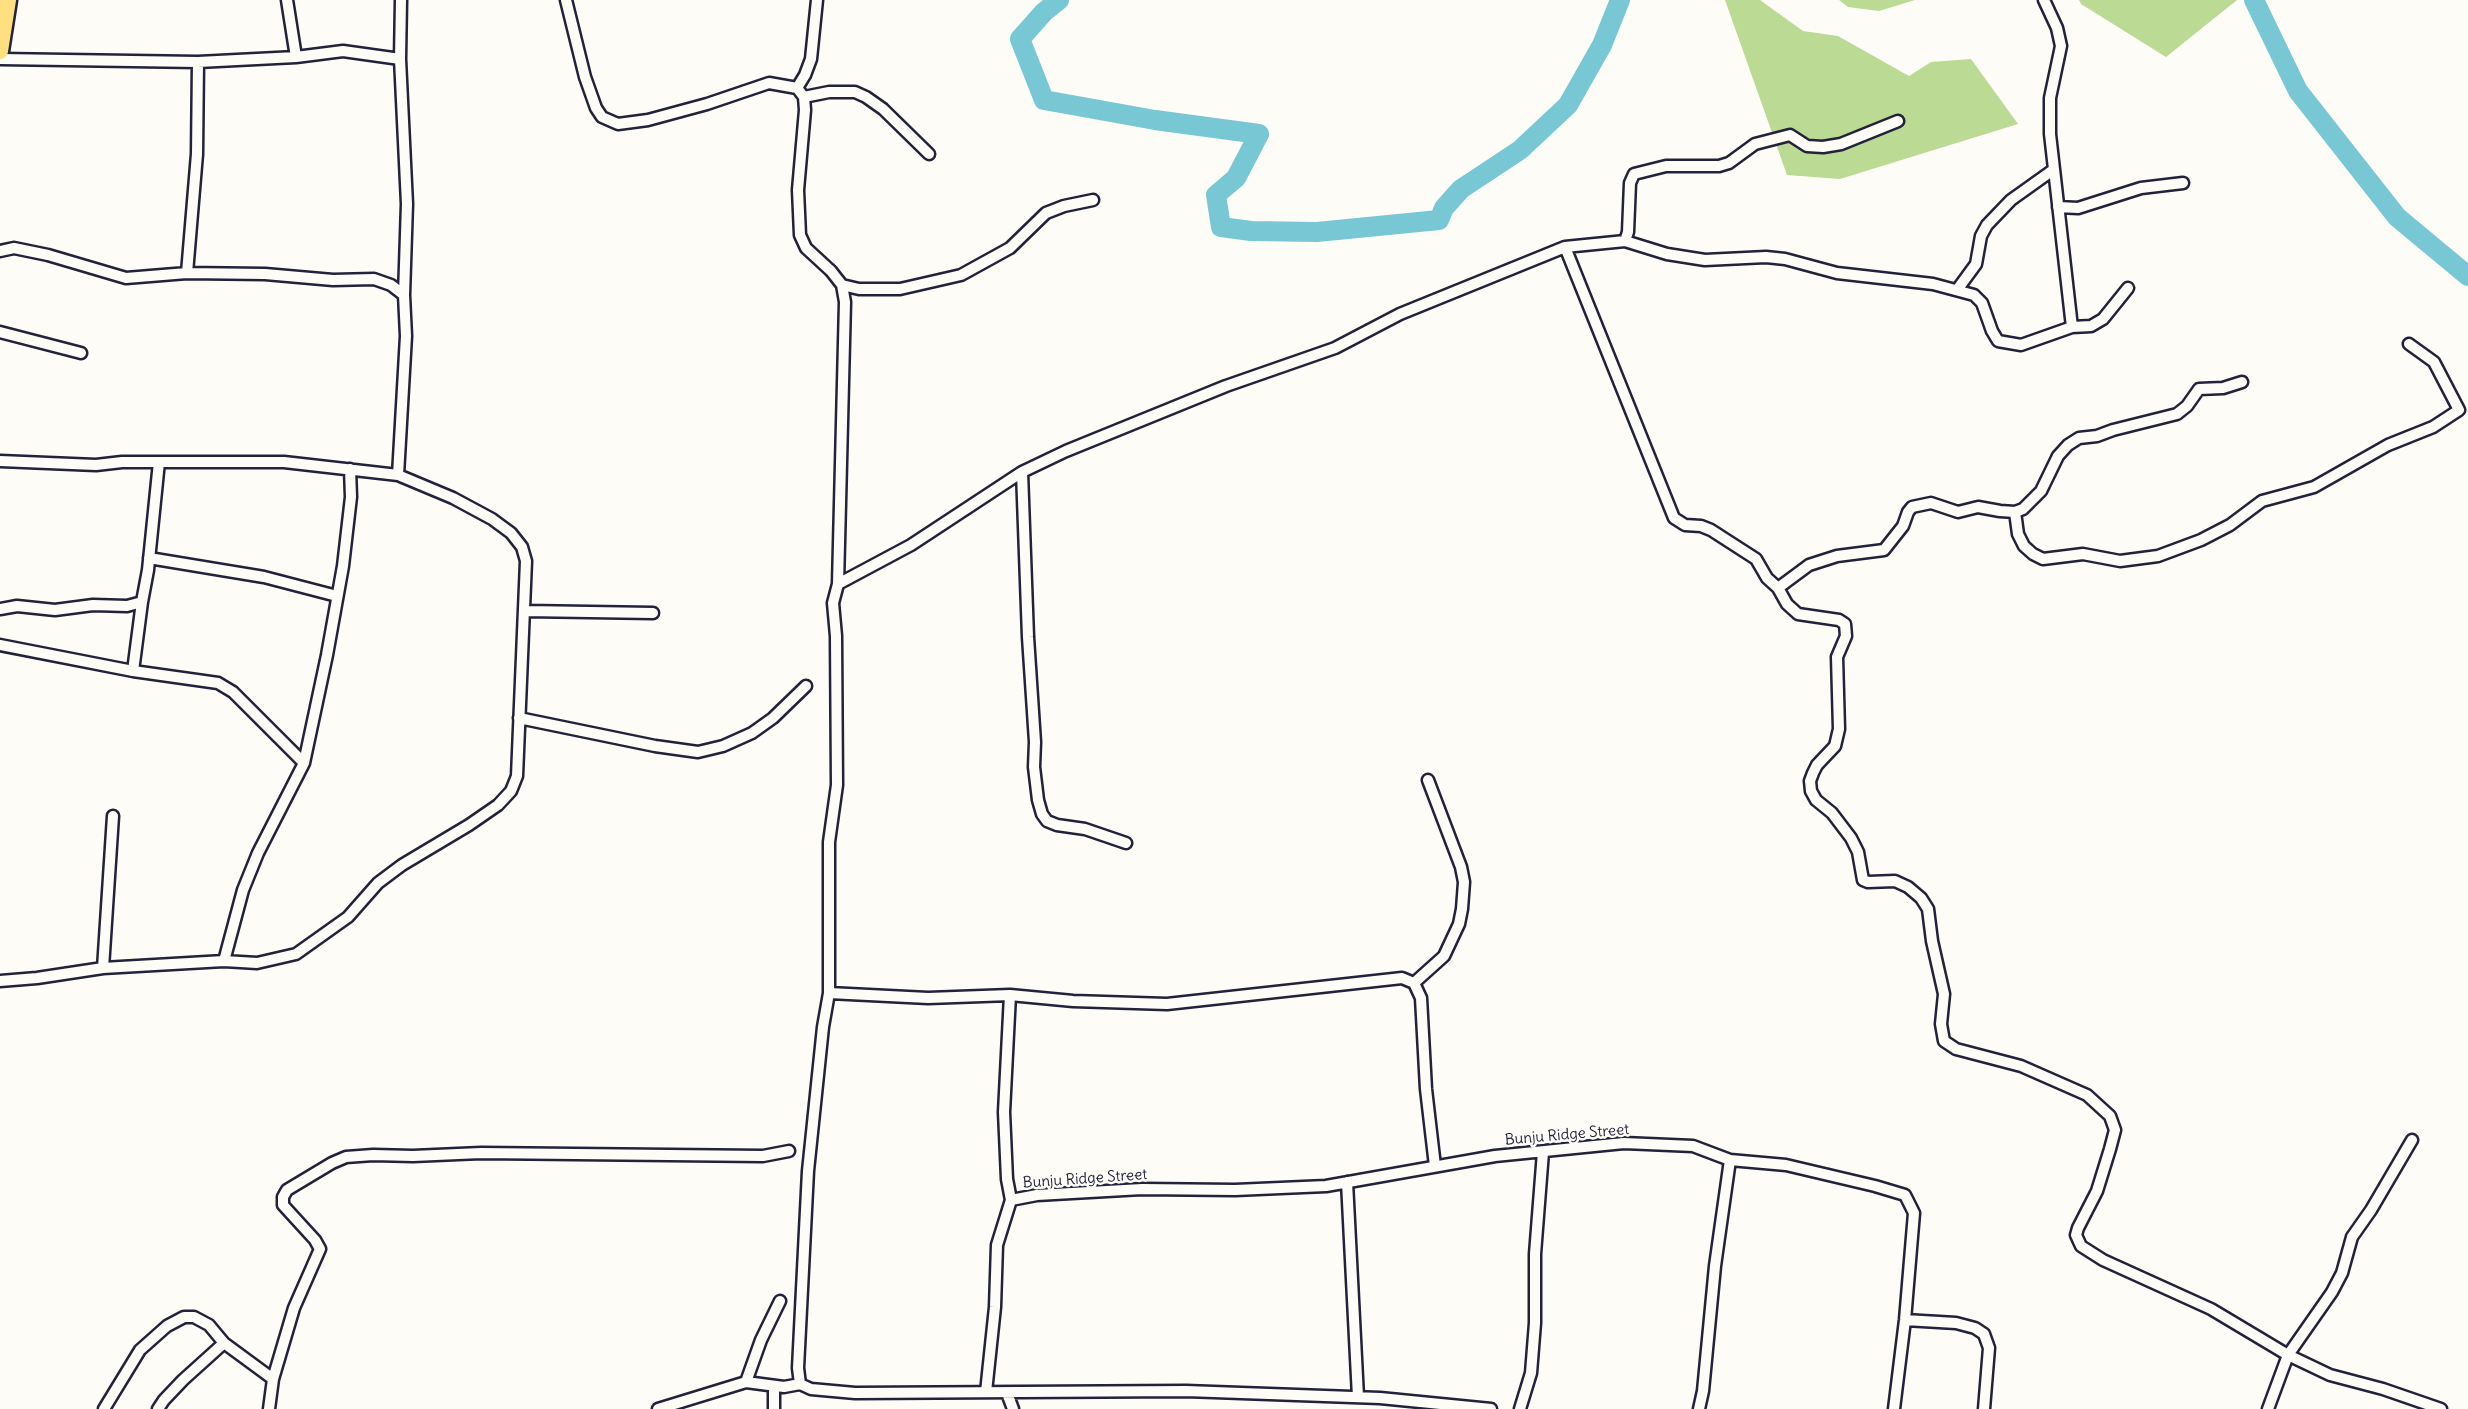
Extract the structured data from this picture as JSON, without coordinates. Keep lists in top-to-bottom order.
{
  "streets": {
    "street": ["Bunju Ridge Street"]
  }
}
